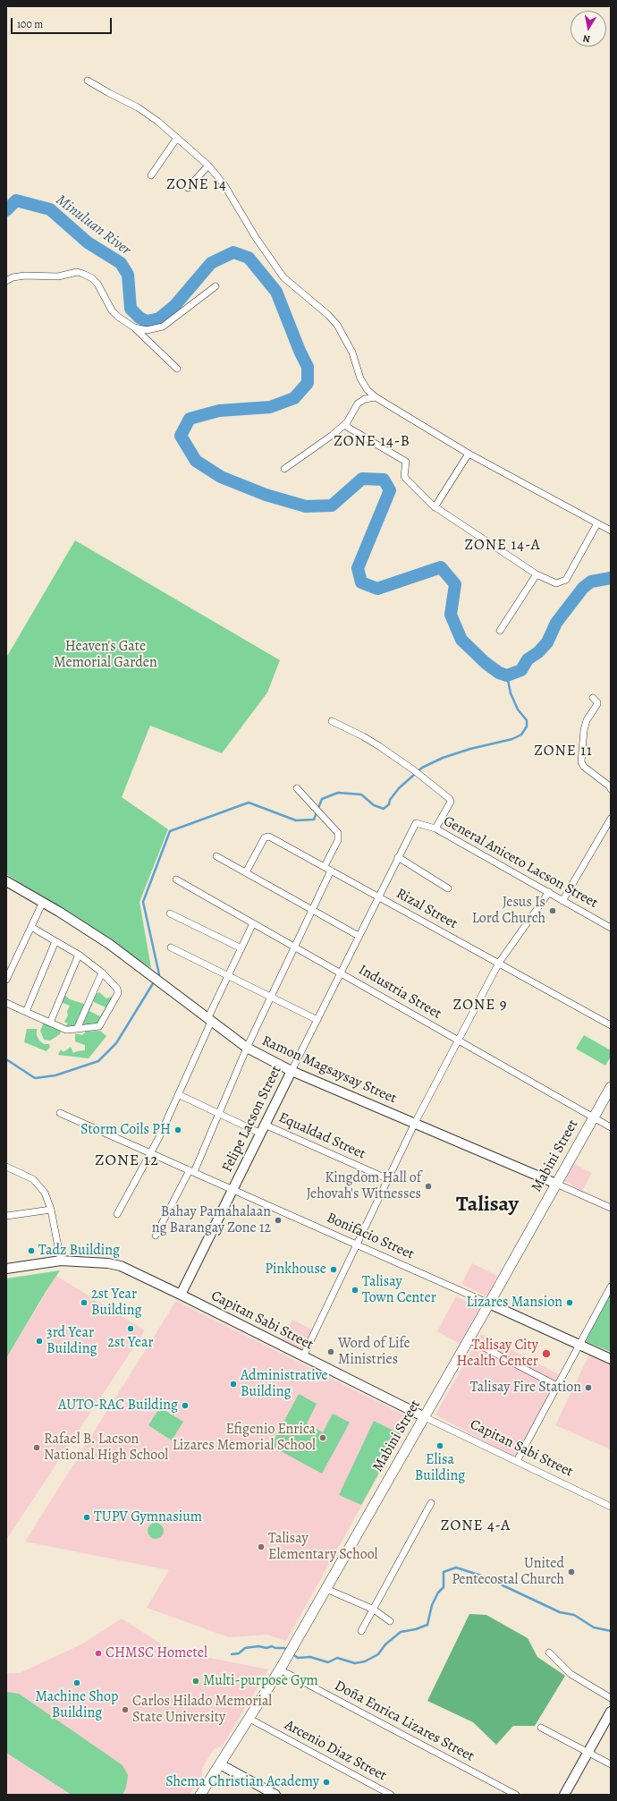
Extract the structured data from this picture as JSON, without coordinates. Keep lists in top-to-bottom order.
{
  "streets": {
    "main road": ["Mabini Street"],
    "street": [
      "General Aniceto Lacson Street",
      "Rizal Street",
      "Industria Street",
      "Ramon Magsaysay Street",
      "Felipe Lacson Street",
      "Equaldad Street",
      "Bonifacio Street",
      "Capitan Sabi Street",
      "Doña Enrica Lizares Street",
      "Arcenio Diaz Street"
    ]
  },
  "crossings": [
    ["General Aniceto Lacson Street", "Felipe Lacson Street"],
    ["Rizal Street", "Felipe Lacson Street"],
    ["Industria Street", "Felipe Lacson Street"],
    ["Industria Street", "Mabini Street"],
    ["Ramon Magsaysay Street", "Felipe Lacson Street"],
    ["Ramon Magsaysay Street", "Mabini Street"],
    ["Felipe Lacson Street", "Equaldad Street"],
    ["Felipe Lacson Street", "Bonifacio Street"],
    ["Felipe Lacson Street", "Capitan Sabi Street"],
    ["Mabini Street", "Bonifacio Street"],
    ["Mabini Street", "Capitan Sabi Street"],
    ["Mabini Street", "Doña Enrica Lizares Street"],
    ["Mabini Street", "Arcenio Diaz Street"]
  ],
  "districts": [
    "ZONE 14",
    "ZONE 14-B",
    "ZONE 14-A",
    "ZONE 11",
    "ZONE 9",
    "ZONE 12",
    "Talisay",
    "ZONE 4-A"
  ],
  "water": ["Minuluan River"],
  "parks": ["Heaven's Gate Memorial Garden"],
  "places": [
    "Jesus Is Lord Church",
    "Storm Coils PH",
    "Kingdom Hall of Jehovah's Witnesses",
    "Bahay Pamahalaan ng Barangay Zone 12",
    "Tadz Building",
    "Pinkhouse",
    "Talisay Town Center",
    "2st Year Building",
    "Lizares Mansion",
    "2st Year",
    "3rd Year Building",
    "Word of Life Ministries",
    "Talisay City Health Center",
    "Administrative Building",
    "Talisay Fire Station",
    "AUTO-RAC Building",
    "Efigenio Enrica Lizares Memorial School",
    "Elisa Building",
    "Rafael B. Lacson National High School",
    "TUPV Gymnasium",
    "Talisay Elementary School",
    "United Pentecostal Church",
    "CHMSC Hometel",
    "Multi-purpose Gym",
    "Machine Shop Building",
    "Carlos Hilado Memorial State University",
    "Shema Christian Academy"
  ],
  "scale_bar": "100 m",
  "north": "bottom"
}
